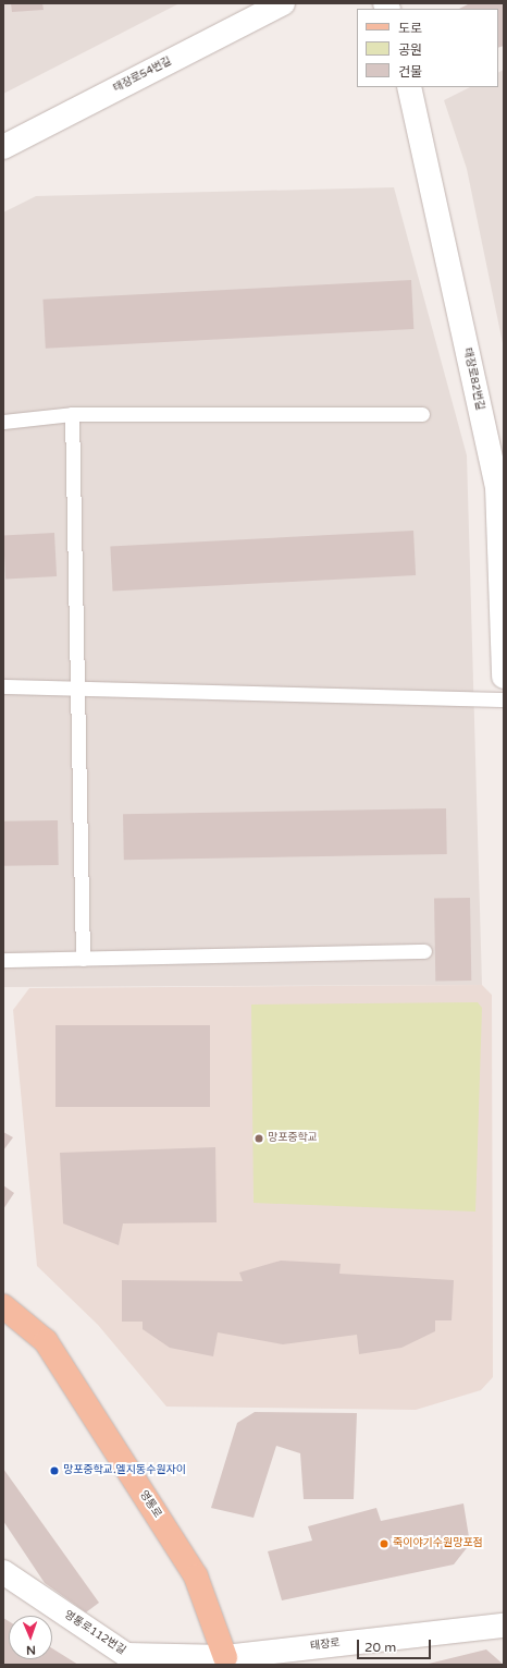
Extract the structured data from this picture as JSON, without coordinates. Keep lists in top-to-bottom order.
{
  "streets": {
    "main road": ["영통로"],
    "street": [
      "태장로54번길",
      "태장로82번길",
      "영통로112번길",
      "태장로"
    ]
  },
  "crossings": [
    ["영통로", "영통로112번길"],
    ["영통로", "태장로"],
    ["영통로112번길", "태장로"]
  ],
  "places": ["망포중학교", "망포중학교.엘지동수원자이", "죽이야기수원망포점"],
  "legend": ["도로", "공원", "건물"],
  "scale_bar": "20 m",
  "north": "bottom"
}
